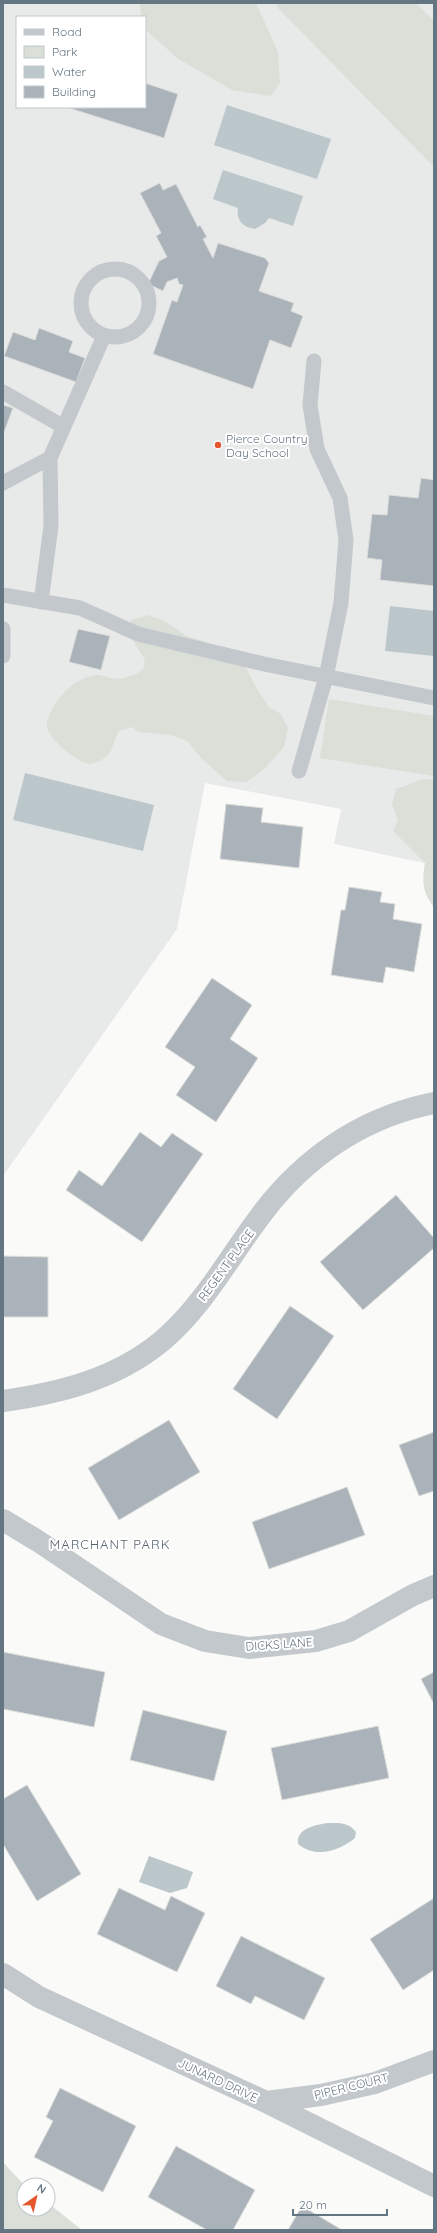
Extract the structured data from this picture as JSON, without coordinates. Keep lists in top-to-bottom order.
{
  "streets": {
    "street": [
      "REGENT PLACE",
      "DICKS LANE",
      "JUNARD DRIVE",
      "PIPER COURT"
    ]
  },
  "crossings": [
    ["JUNARD DRIVE", "PIPER COURT"]
  ],
  "districts": ["MARCHANT PARK"],
  "places": ["Pierce Country Day School"],
  "legend": [
    "Road",
    "Park",
    "Water",
    "Building"
  ],
  "scale_bar": "20 m",
  "north": "top right"
}
